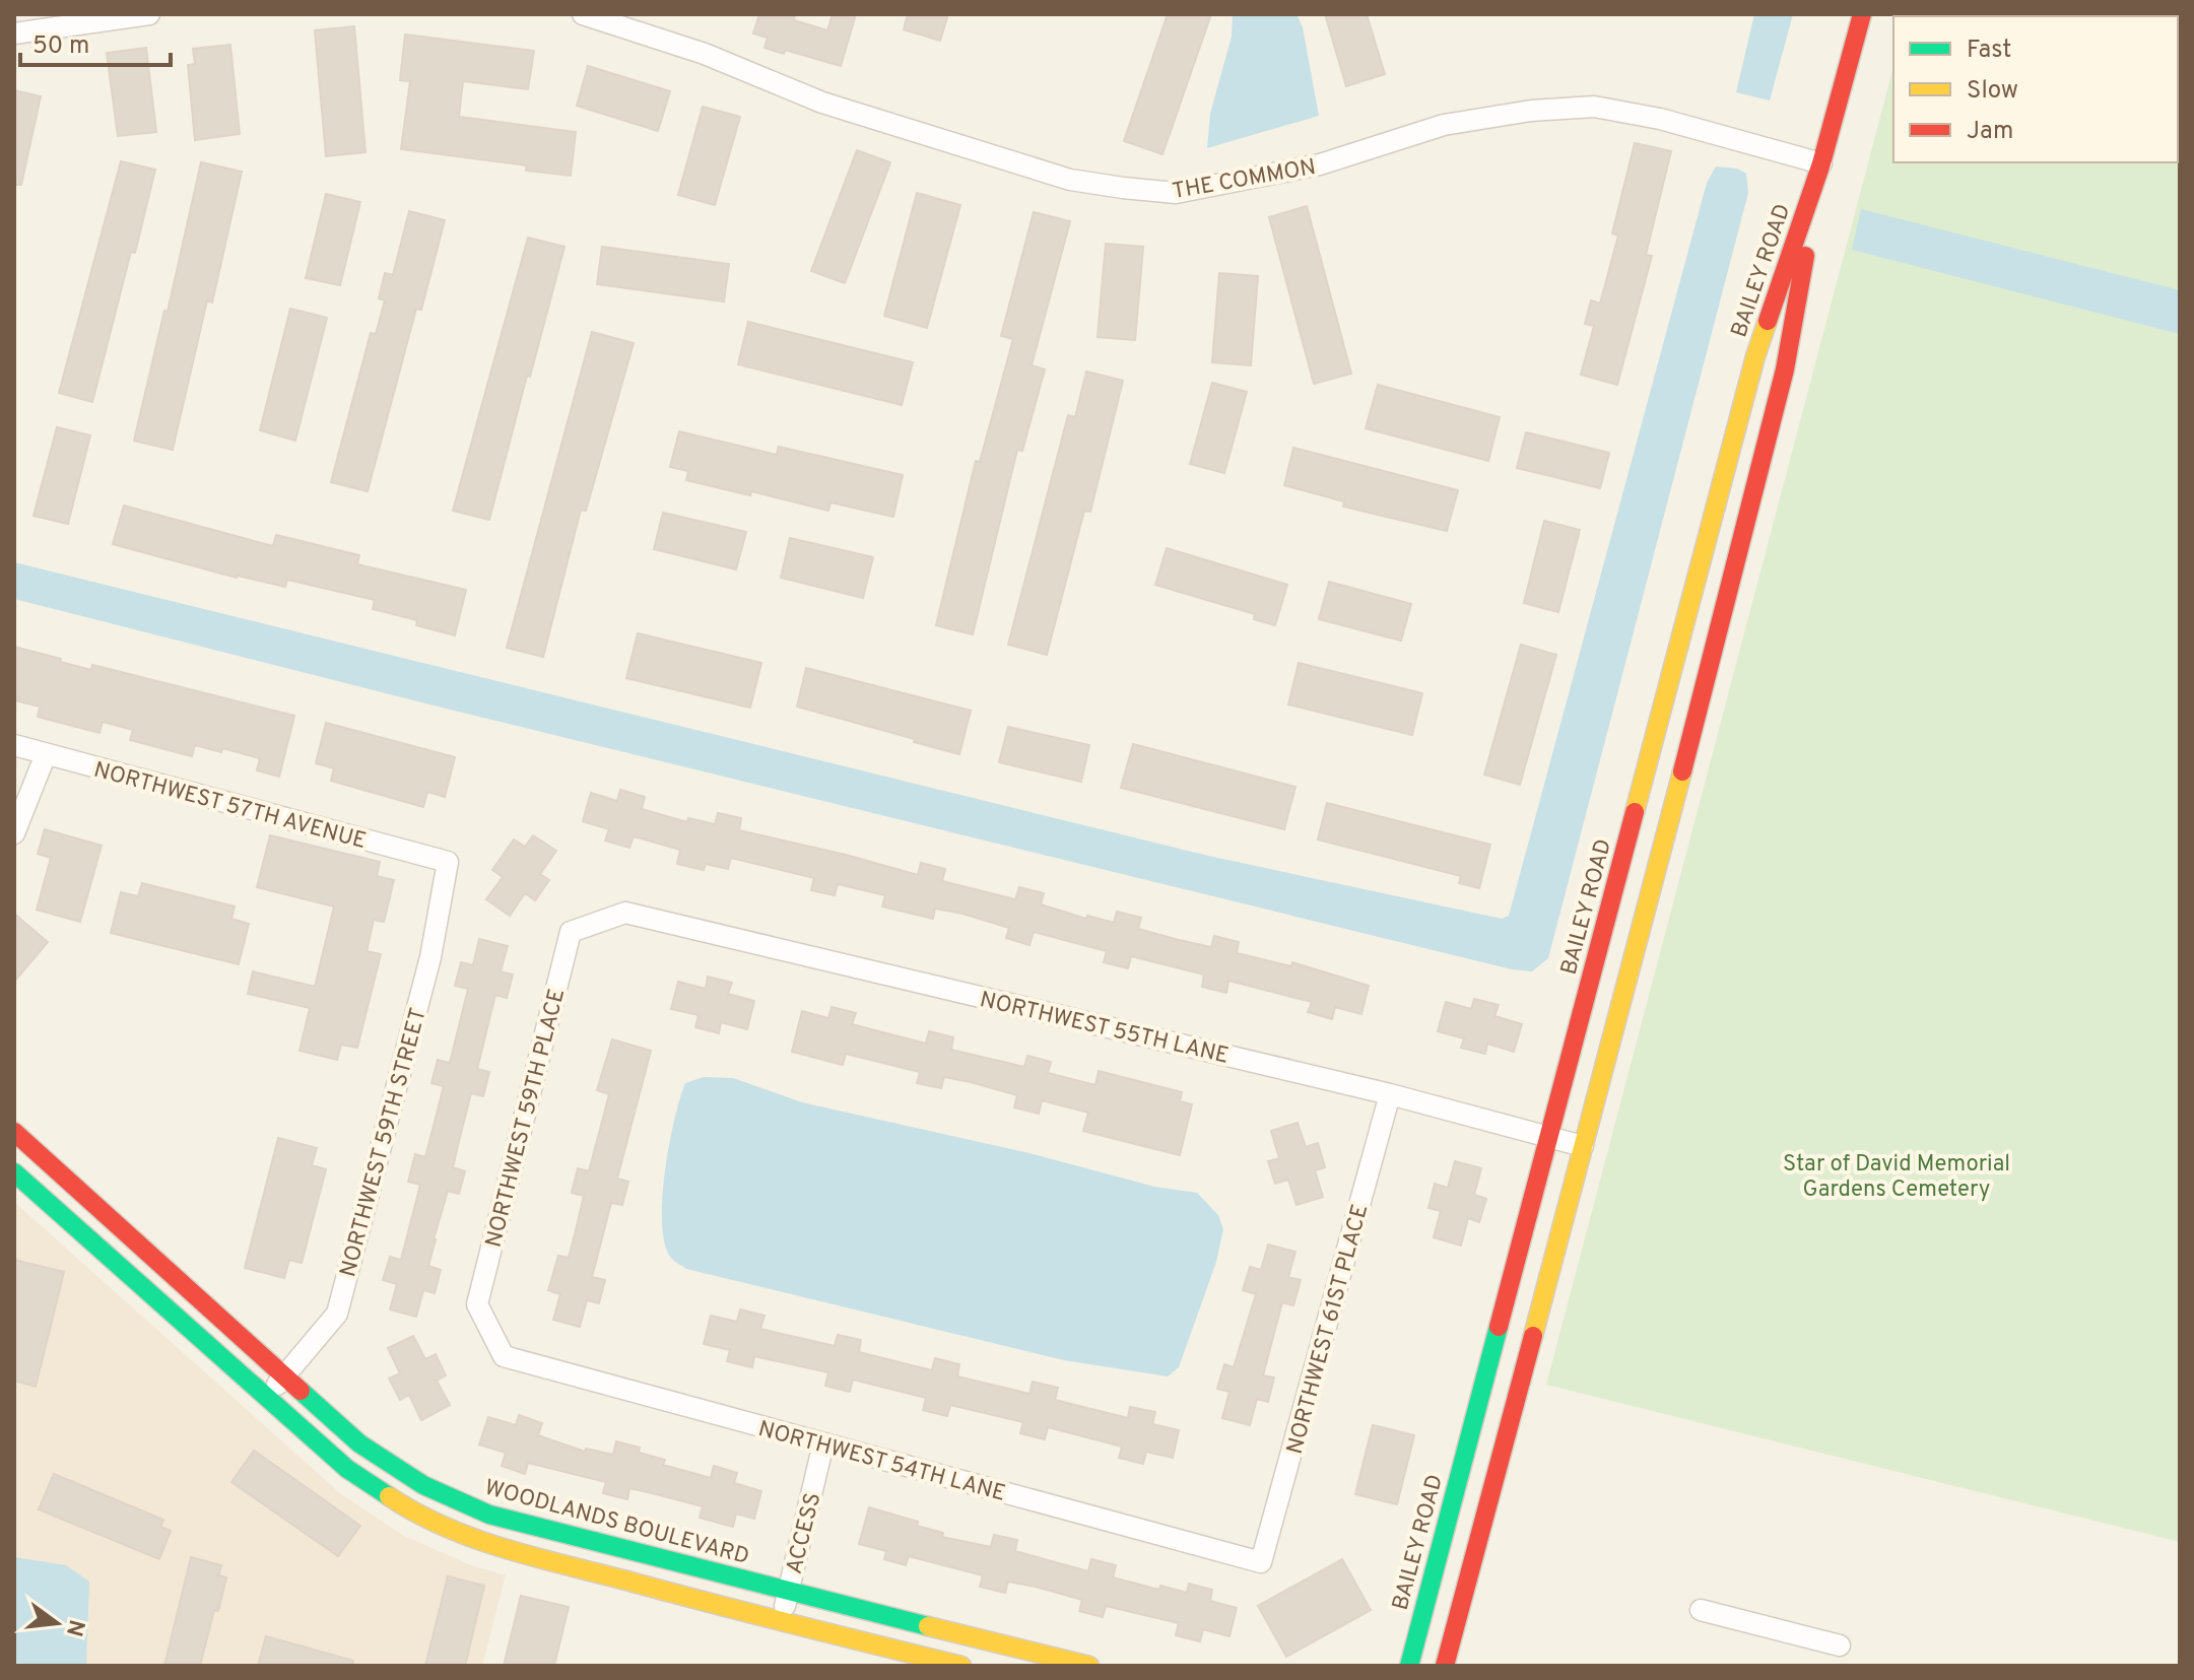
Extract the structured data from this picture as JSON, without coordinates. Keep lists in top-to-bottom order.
{
  "streets": {
    "street": [
      "THE COMMON",
      "BAILEY ROAD",
      "NORTHWEST 57TH AVENUE",
      "NORTHWEST 55TH LANE",
      "NORTHWEST 59TH PLACE",
      "NORTHWEST 59TH STREET",
      "NORTHWEST 61ST PLACE",
      "NORTHWEST 54TH LANE",
      "WOODLANDS BOULEVARD",
      "ACCESS"
    ]
  },
  "crossings": [
    ["THE COMMON", "BAILEY ROAD"],
    ["BAILEY ROAD", "NORTHWEST 55TH LANE"],
    ["NORTHWEST 57TH AVENUE", "NORTHWEST 59TH STREET"],
    ["NORTHWEST 55TH LANE", "NORTHWEST 59TH PLACE"],
    ["NORTHWEST 55TH LANE", "NORTHWEST 61ST PLACE"],
    ["NORTHWEST 59TH PLACE", "NORTHWEST 54TH LANE"],
    ["NORTHWEST 59TH STREET", "WOODLANDS BOULEVARD"],
    ["NORTHWEST 61ST PLACE", "NORTHWEST 54TH LANE"],
    ["NORTHWEST 54TH LANE", "ACCESS"],
    ["WOODLANDS BOULEVARD", "ACCESS"]
  ],
  "parks": ["Star of David Memorial Gardens Cemetery"],
  "legend": ["Fast", "Slow", "Jam"],
  "scale_bar": "50 m",
  "north": "right"
}
